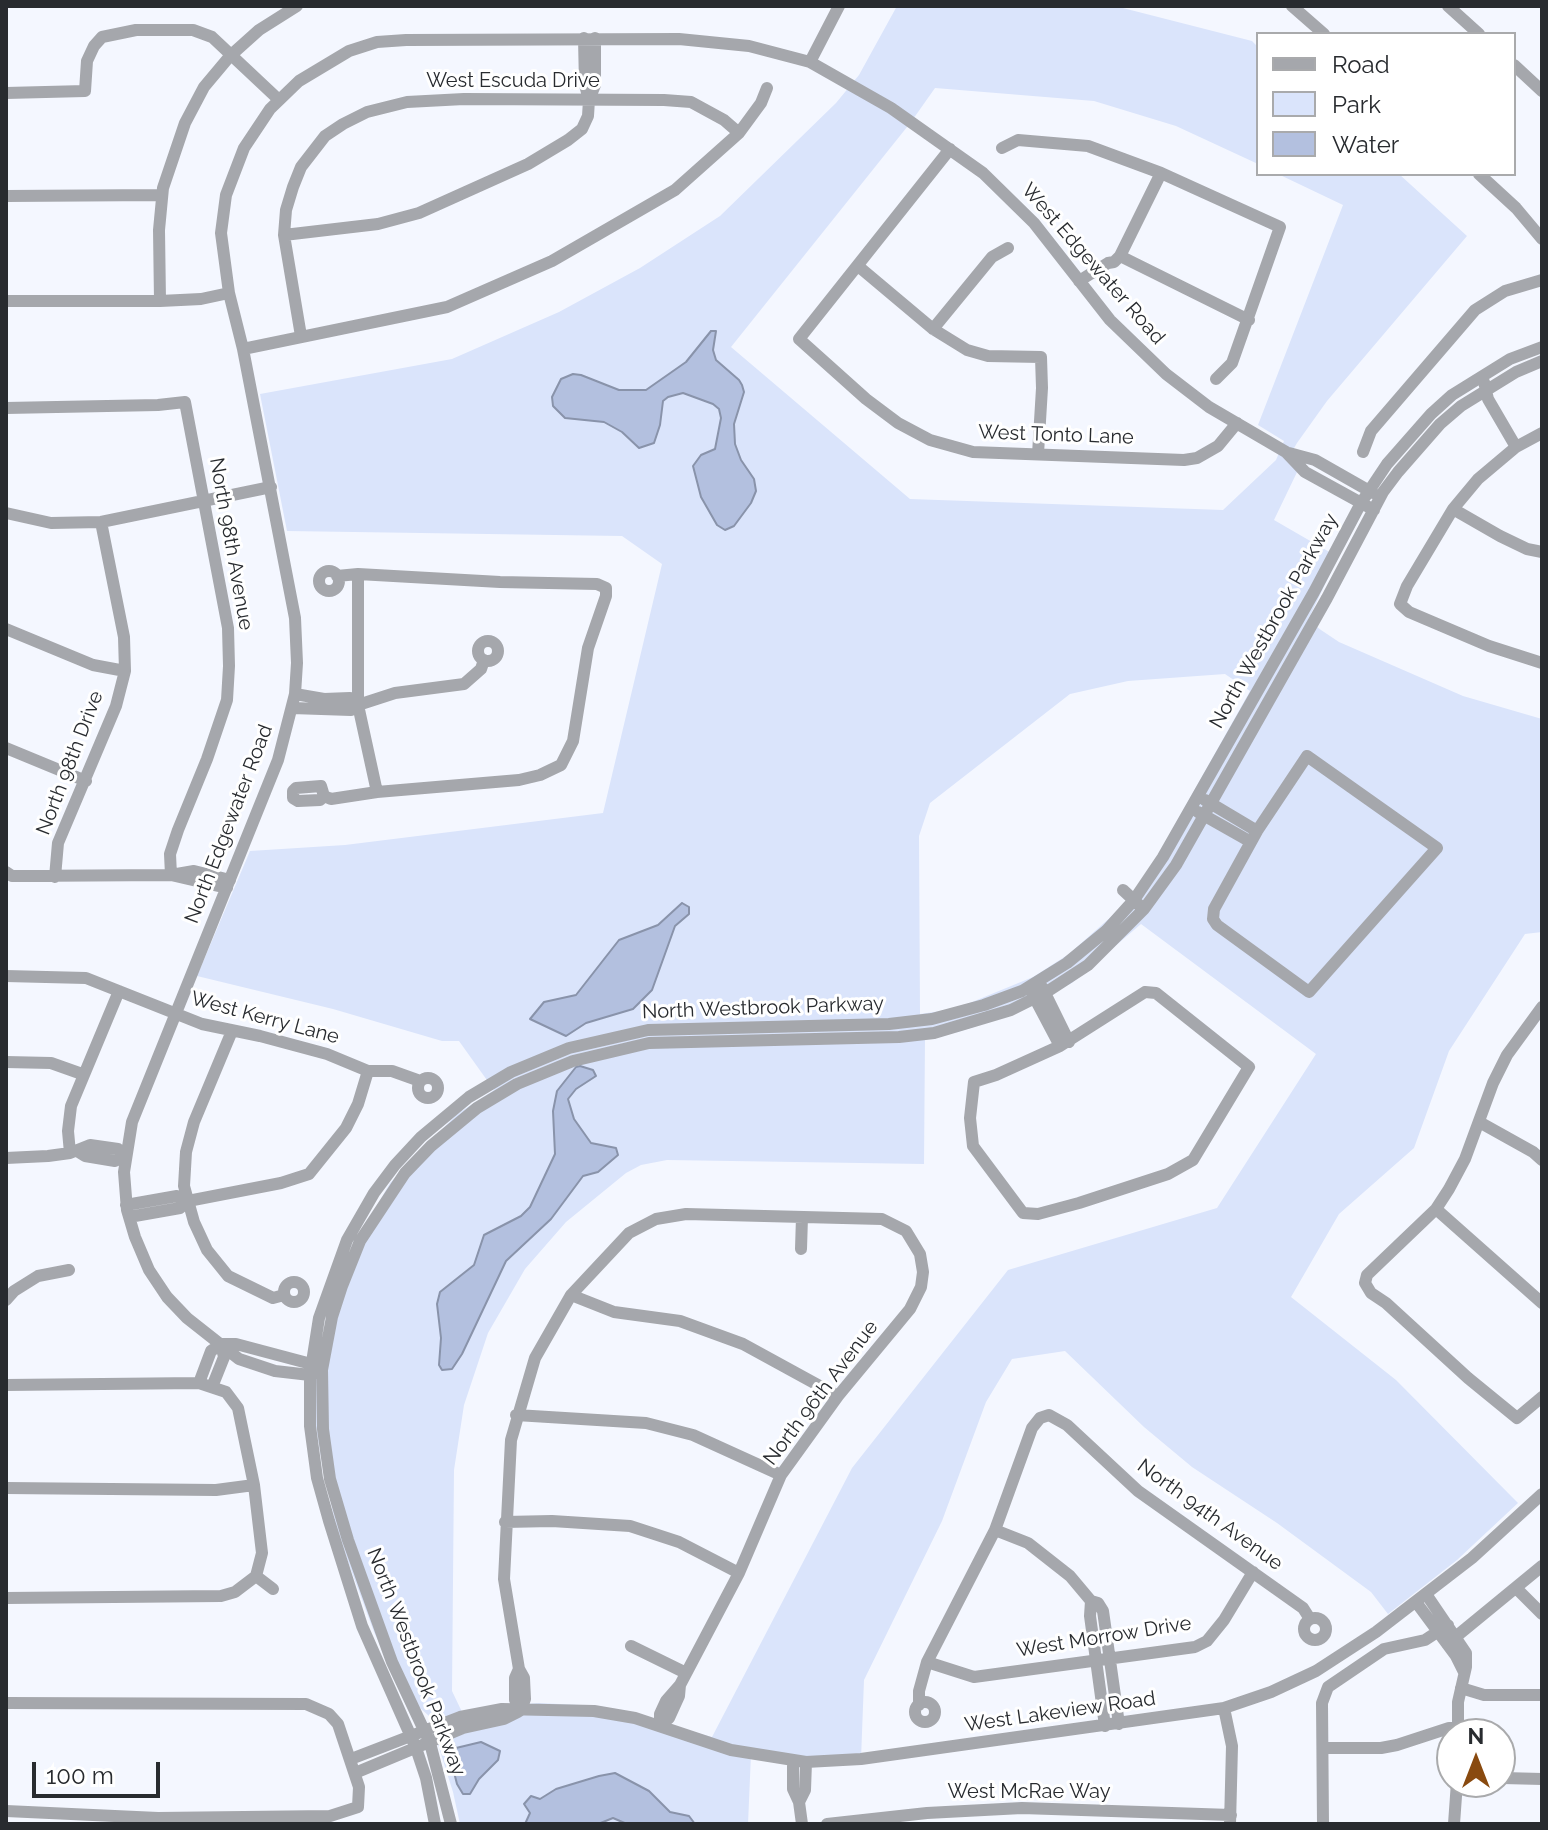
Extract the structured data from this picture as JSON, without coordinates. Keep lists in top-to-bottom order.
{
  "streets": {
    "street": [
      "West Escuda Drive",
      "West Edgewater Road",
      "West Tonto Lane",
      "North 98th Avenue",
      "North Westbrook Parkway",
      "North 98th Drive",
      "North Edgewater Road",
      "West Kerry Lane",
      "North 96th Avenue",
      "North 94th Avenue",
      "West Morrow Drive",
      "West Lakeview Road",
      "West McRae Way"
    ]
  },
  "crossings": [
    ["West Edgewater Road", "West Tonto Lane"],
    ["West Edgewater Road", "North Westbrook Parkway"],
    ["West Edgewater Road", "North Edgewater Road"],
    ["North Westbrook Parkway", "North Edgewater Road"],
    ["North Westbrook Parkway", "West Lakeview Road"],
    ["North Edgewater Road", "West Kerry Lane"],
    ["North 96th Avenue", "West Lakeview Road"],
    ["North 94th Avenue", "West Morrow Drive"]
  ],
  "legend": ["Road", "Park", "Water"],
  "scale_bar": "100 m",
  "north": "top"
}
